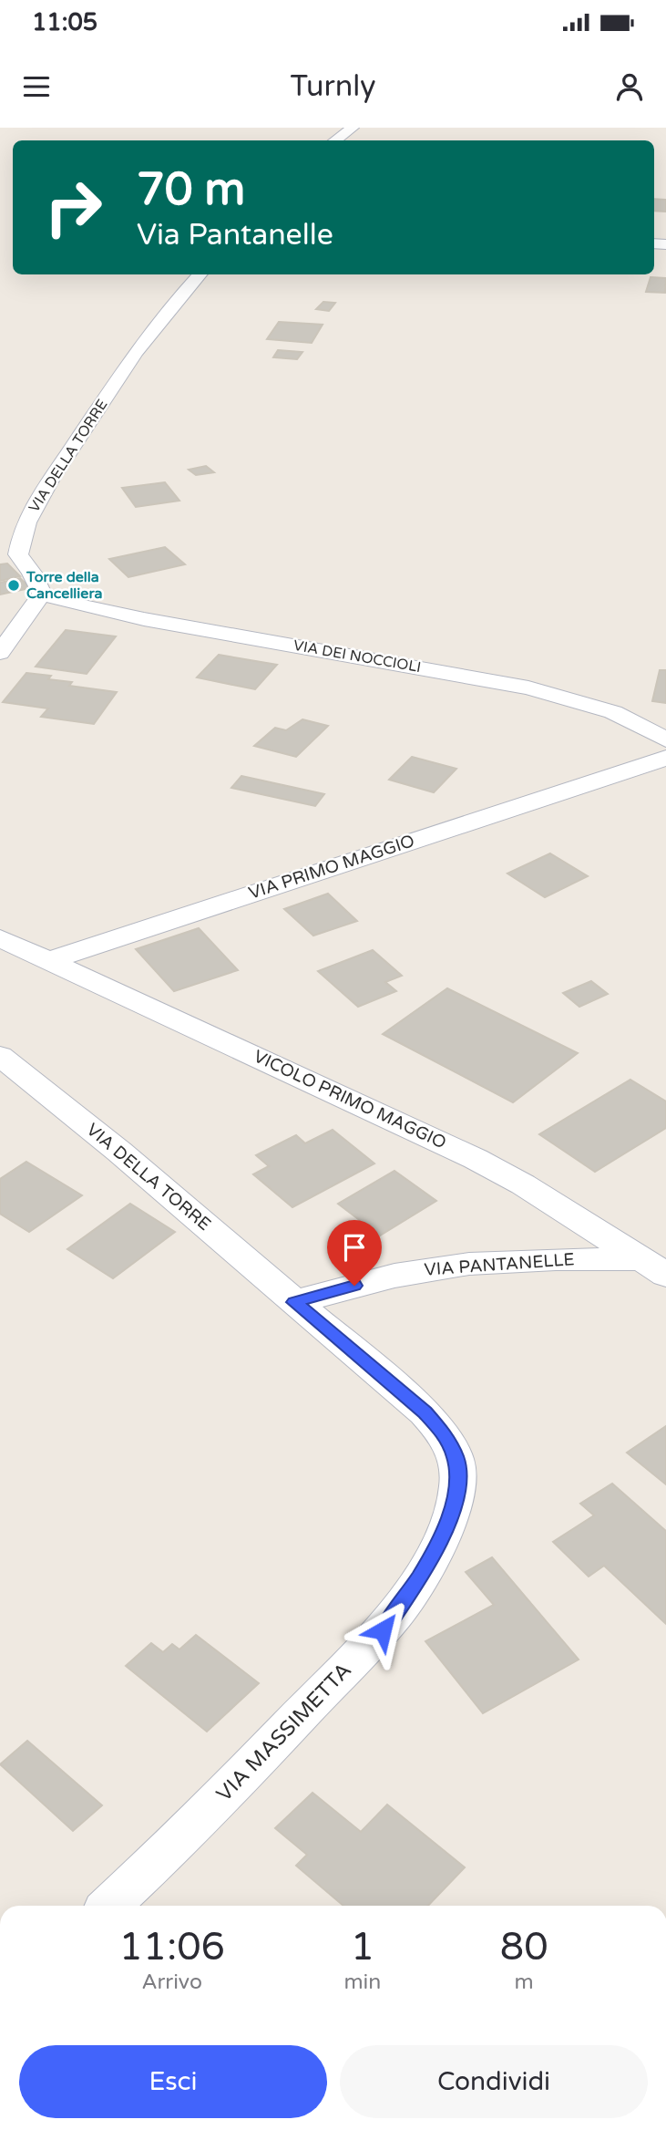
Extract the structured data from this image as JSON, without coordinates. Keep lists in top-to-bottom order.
{
  "streets": {
    "street": [
      "VIA DELLA TORRE",
      "VIA DEI NOCCIOLI",
      "VIA PRIMO MAGGIO",
      "VICOLO PRIMO MAGGIO",
      "VIA PANTANELLE",
      "VIA MASSIMETTA"
    ]
  },
  "crossings": [
    ["VIA DELLA TORRE", "VIA DEI NOCCIOLI"],
    ["VIA DELLA TORRE", "VIA PANTANELLE"],
    ["VIA DELLA TORRE", "VIA MASSIMETTA"],
    ["VIA PRIMO MAGGIO", "VICOLO PRIMO MAGGIO"],
    ["VICOLO PRIMO MAGGIO", "VIA PANTANELLE"],
    ["VIA PANTANELLE", "VIA MASSIMETTA"]
  ],
  "places": ["Torre della Cancelliera"],
  "page": {
    "status": "11:05",
    "header": "Turnly",
    "turn": ["70 m", "Via Pantanelle"],
    "eta": [
      "11:06",
      "Arrivo",
      "1",
      "min",
      "80",
      "m"
    ],
    "buttons": ["Esci", "Condividi"]
  }
}
